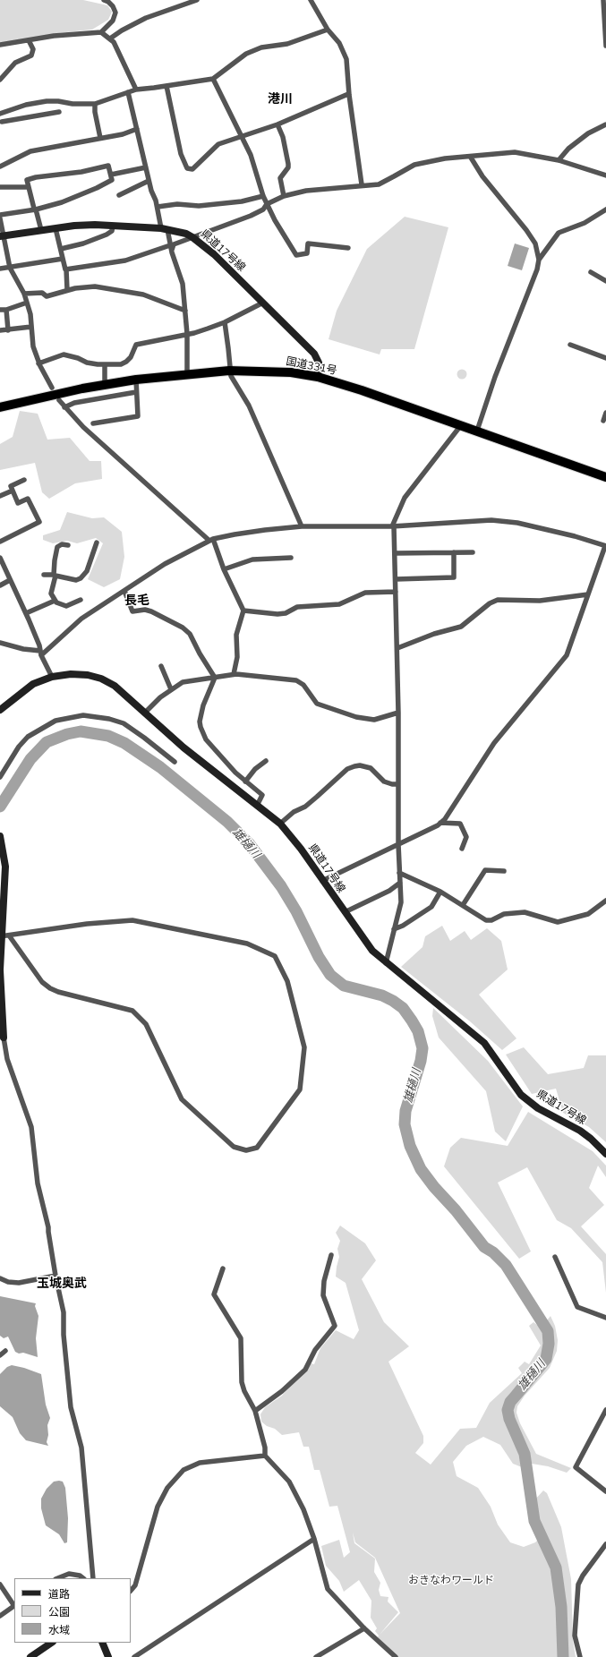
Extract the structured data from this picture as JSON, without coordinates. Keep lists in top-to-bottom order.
{
  "streets": {
    "highway": ["国道331号"],
    "main road": ["県道17号線"]
  },
  "crossings": [
    ["県道17号線", "国道331号"]
  ],
  "districts": ["港川", "長毛", "玉城奥武"],
  "water": ["雄樋川"],
  "parks": ["おきなわワールド"],
  "legend": ["道路", "公園", "水域"]
}
